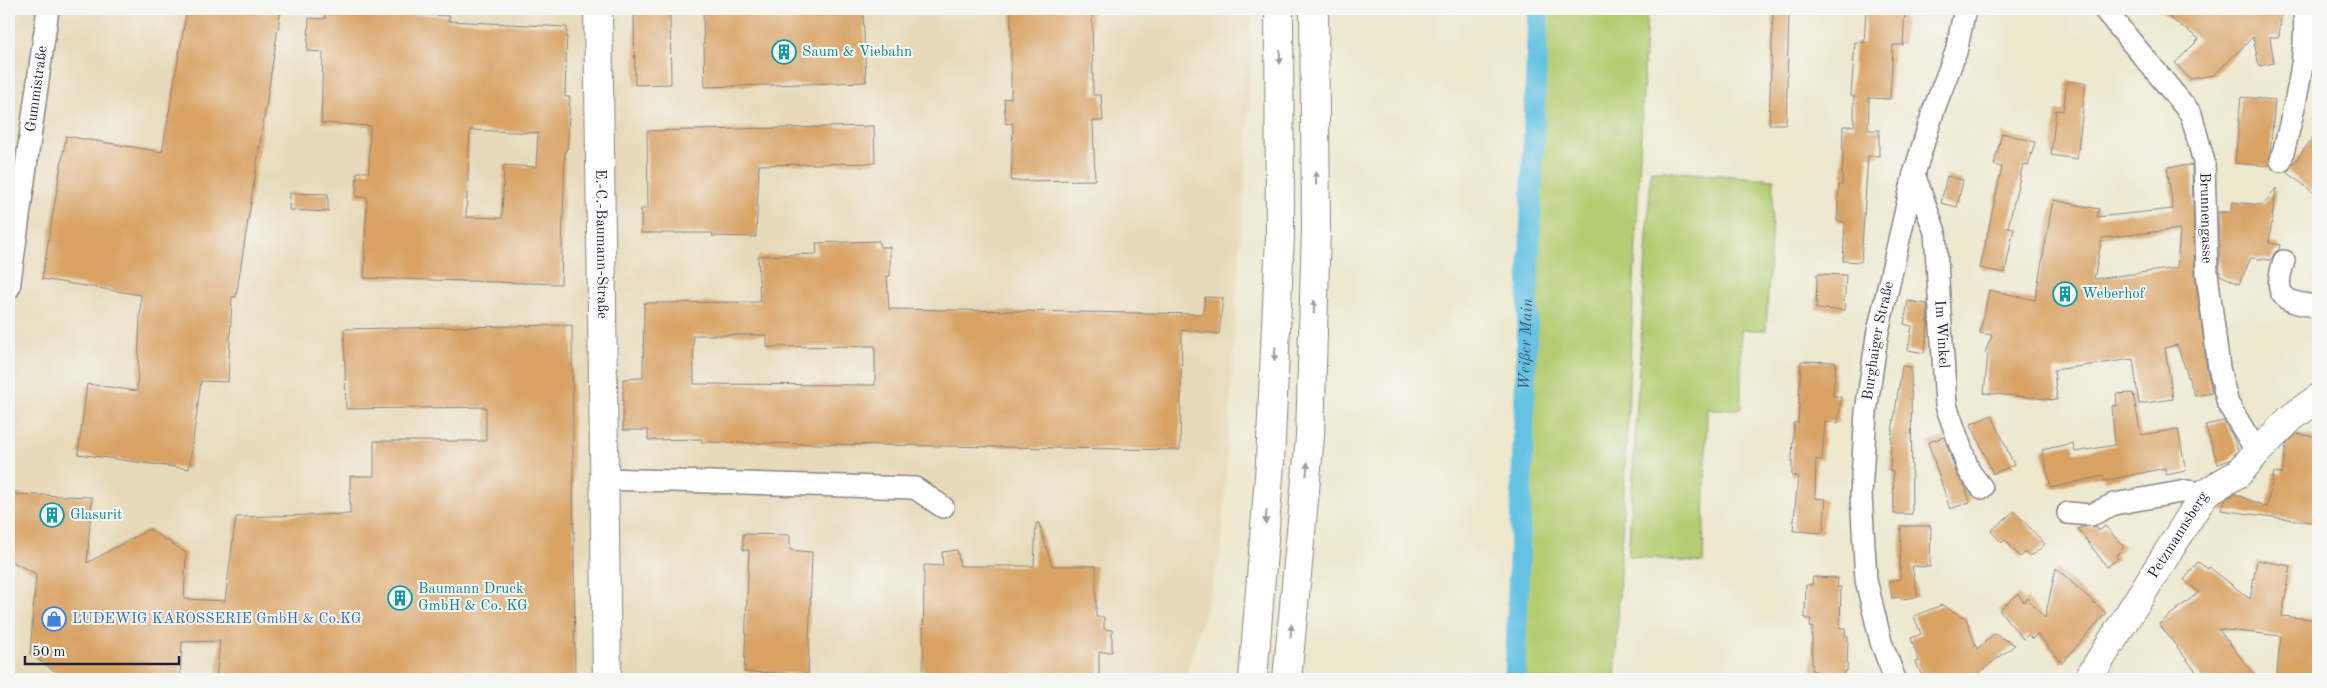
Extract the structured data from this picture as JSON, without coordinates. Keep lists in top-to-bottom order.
{
  "streets": {
    "main road": ["E.-C.-Baumann-Straße", "Petzmannsberg"],
    "street": [
      "Gummistraße",
      "Brunnengasse",
      "Im Winkel",
      "Burghaiger Straße"
    ]
  },
  "crossings": [
    ["Brunnengasse", "Petzmannsberg"],
    ["Im Winkel", "Burghaiger Straße"]
  ],
  "water": ["Weißer Main"],
  "places": {
    "building": [
      "Saum & Viebahn",
      "Weberhof",
      "Glasurit",
      "Baumann Druck GmbH & Co. KG"
    ],
    "shop": ["LUDEWIG KAROSSERIE GmbH & Co.KG"]
  },
  "scale_bar": "50 m"
}
